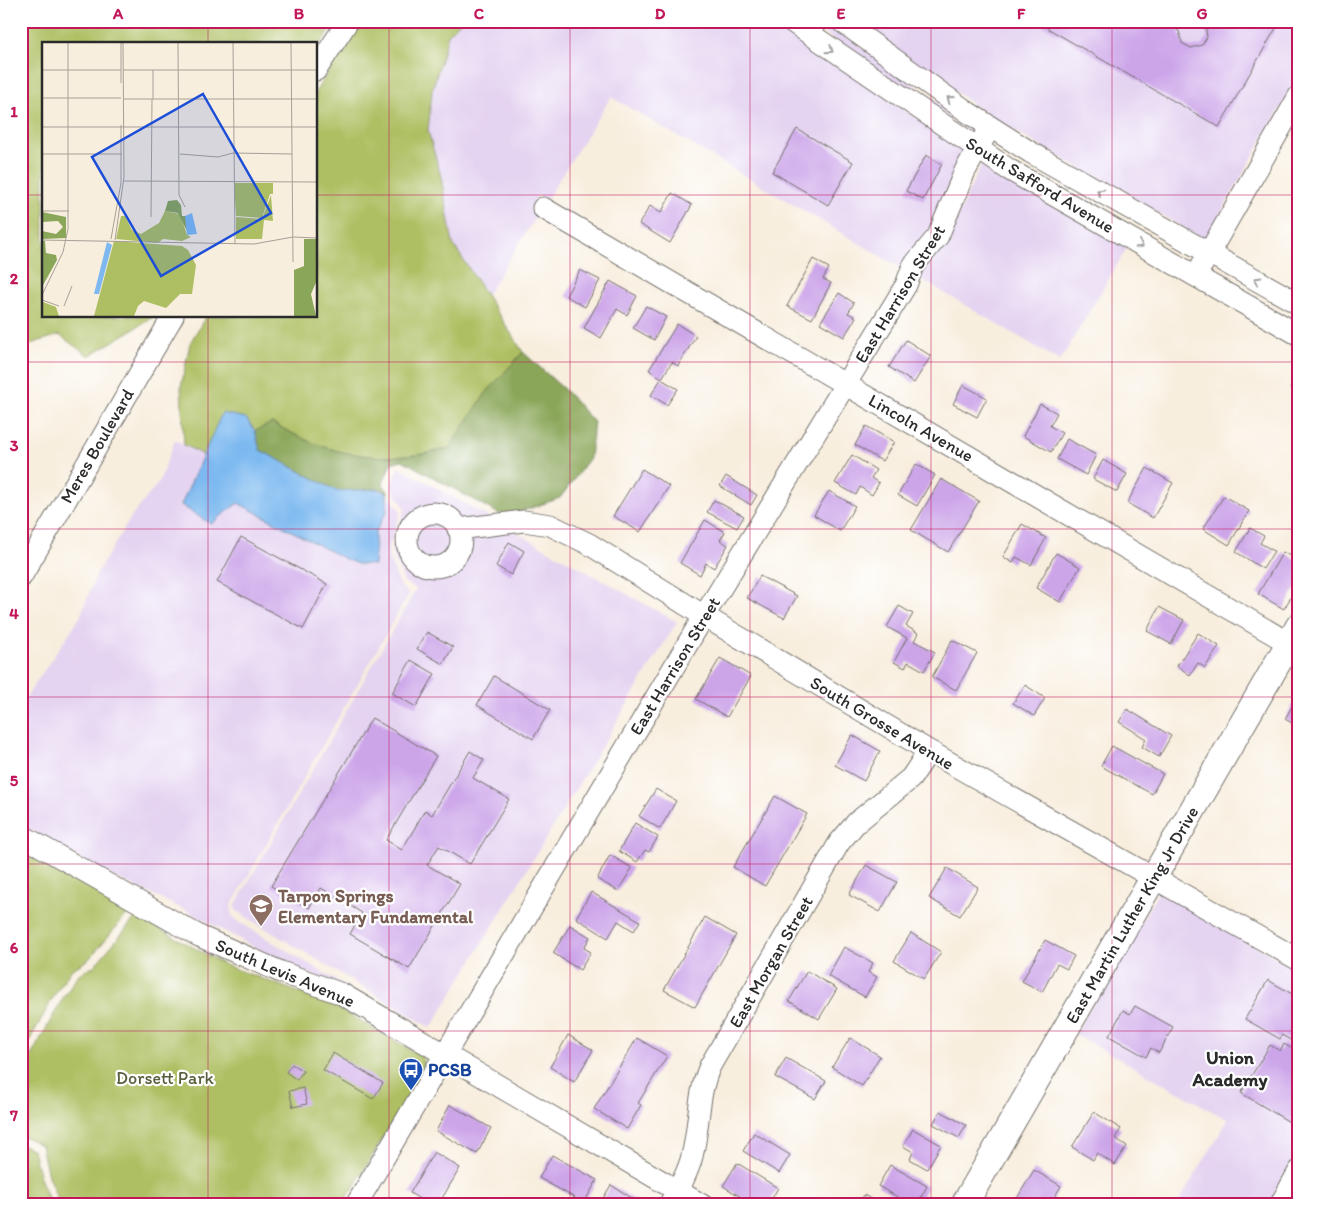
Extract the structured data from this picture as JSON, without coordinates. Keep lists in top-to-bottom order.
{
  "streets": {
    "street": [
      "South Safford Avenue",
      "East Harrison Street",
      "Lincoln Avenue",
      "Meres Boulevard",
      "South Grosse Avenue",
      "East Martin Luther King Jr Drive",
      "East Morgan Street",
      "South Levis Avenue"
    ]
  },
  "crossings": [
    ["South Safford Avenue", "East Harrison Street"],
    ["East Harrison Street", "Lincoln Avenue"],
    ["East Harrison Street", "South Grosse Avenue"],
    ["East Harrison Street", "South Levis Avenue"],
    ["Lincoln Avenue", "East Martin Luther King Jr Drive"],
    ["South Grosse Avenue", "East Martin Luther King Jr Drive"],
    ["South Grosse Avenue", "East Morgan Street"],
    ["East Morgan Street", "South Levis Avenue"]
  ],
  "districts": ["Union Academy"],
  "parks": ["Dorsett Park"],
  "places": {
    "school or university": ["Tarpon Springs Elementary Fundamental"],
    "bus stop": ["PCSB"]
  },
  "grid": {
    "columns": [
      "A",
      "B",
      "C",
      "D",
      "E",
      "F",
      "G"
    ],
    "rows": [
      "1",
      "2",
      "3",
      "4",
      "5",
      "6",
      "7"
    ]
  }
}
